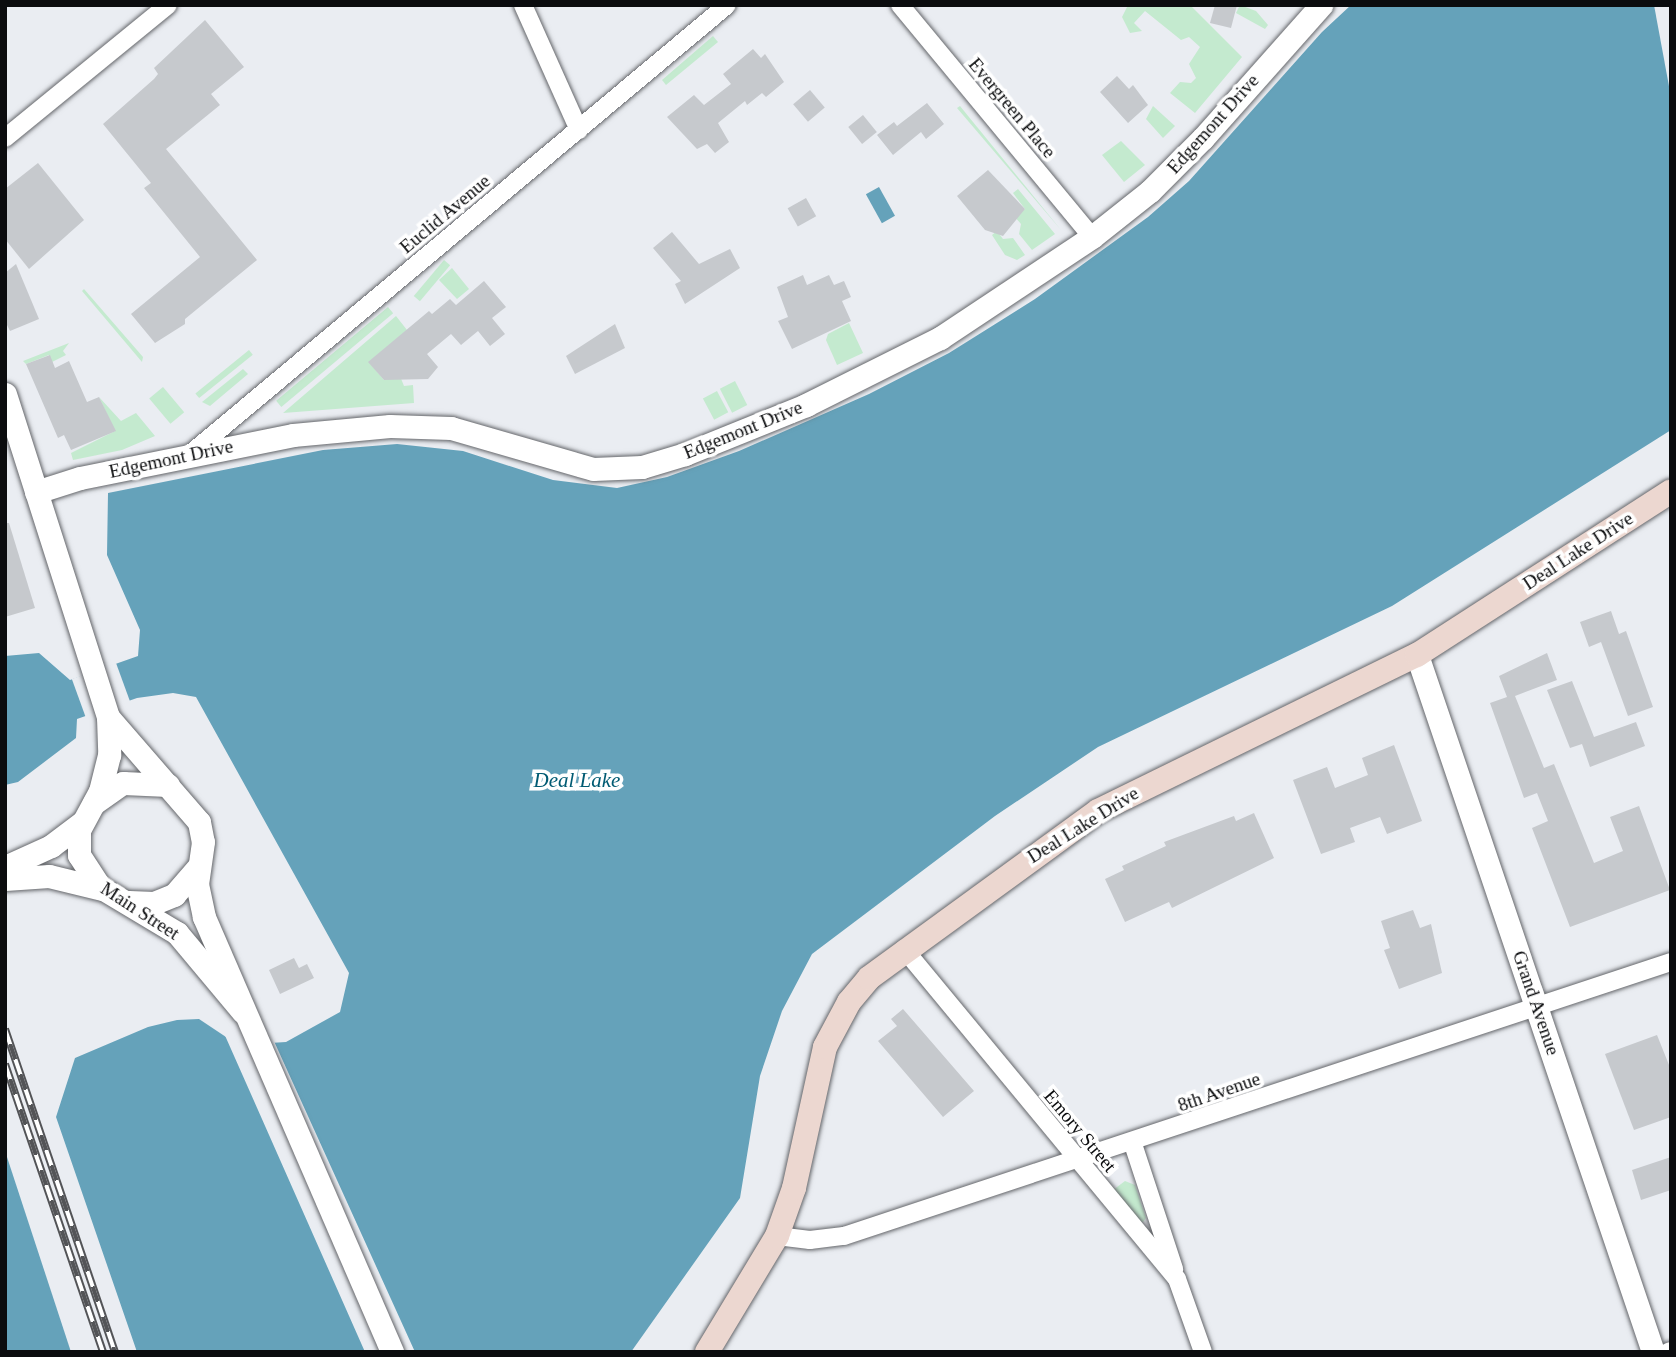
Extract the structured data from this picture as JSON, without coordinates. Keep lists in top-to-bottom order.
{
  "streets": {
    "main road": ["Deal Lake Drive"],
    "street": [
      "Evergreen Place",
      "Edgemont Drive",
      "Euclid Avenue",
      "Main Street",
      "Grand Avenue",
      "8th Avenue",
      "Emory Street"
    ]
  },
  "crossings": [
    ["Evergreen Place", "Edgemont Drive"],
    ["Edgemont Drive", "Euclid Avenue"],
    ["Edgemont Drive", "Main Street"],
    ["Deal Lake Drive", "Grand Avenue"],
    ["Deal Lake Drive", "8th Avenue"],
    ["Deal Lake Drive", "Emory Street"],
    ["Grand Avenue", "8th Avenue"],
    ["8th Avenue", "Emory Street"]
  ],
  "water": ["Deal Lake"]
}
